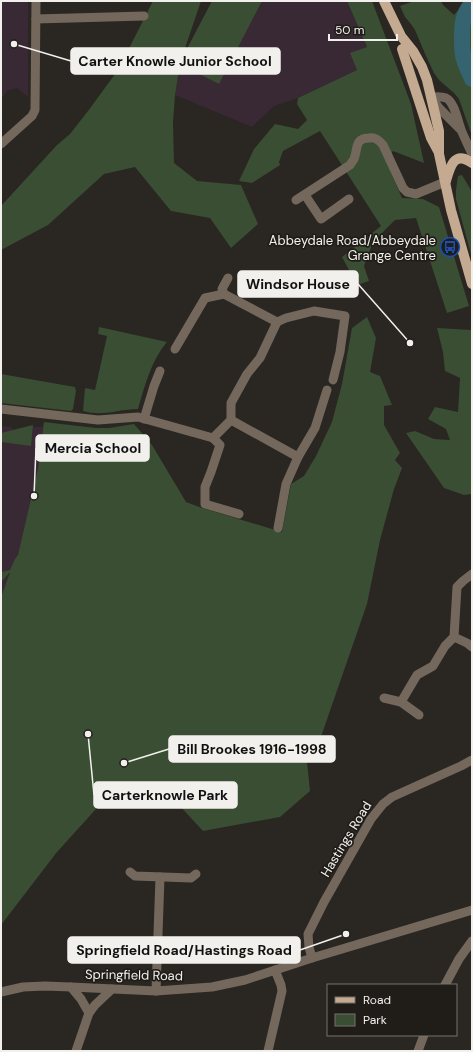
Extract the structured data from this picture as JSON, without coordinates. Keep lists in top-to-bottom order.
{
  "streets": {
    "street": ["Hastings Road", "Springfield Road"]
  },
  "crossings": [
    ["Hastings Road", "Springfield Road"]
  ],
  "places": {
    "other": [
      "Carter Knowle Junior School",
      "Windsor House",
      "Mercia School",
      "Carterknowle Park",
      "Bill Brookes 1916-1998",
      "Springfield Road/Hastings Road"
    ],
    "bus stop": ["Abbeydale Road/Abbeydale Grange Centre"]
  },
  "legend": ["Road", "Park"],
  "scale_bar": "50 m"
}
